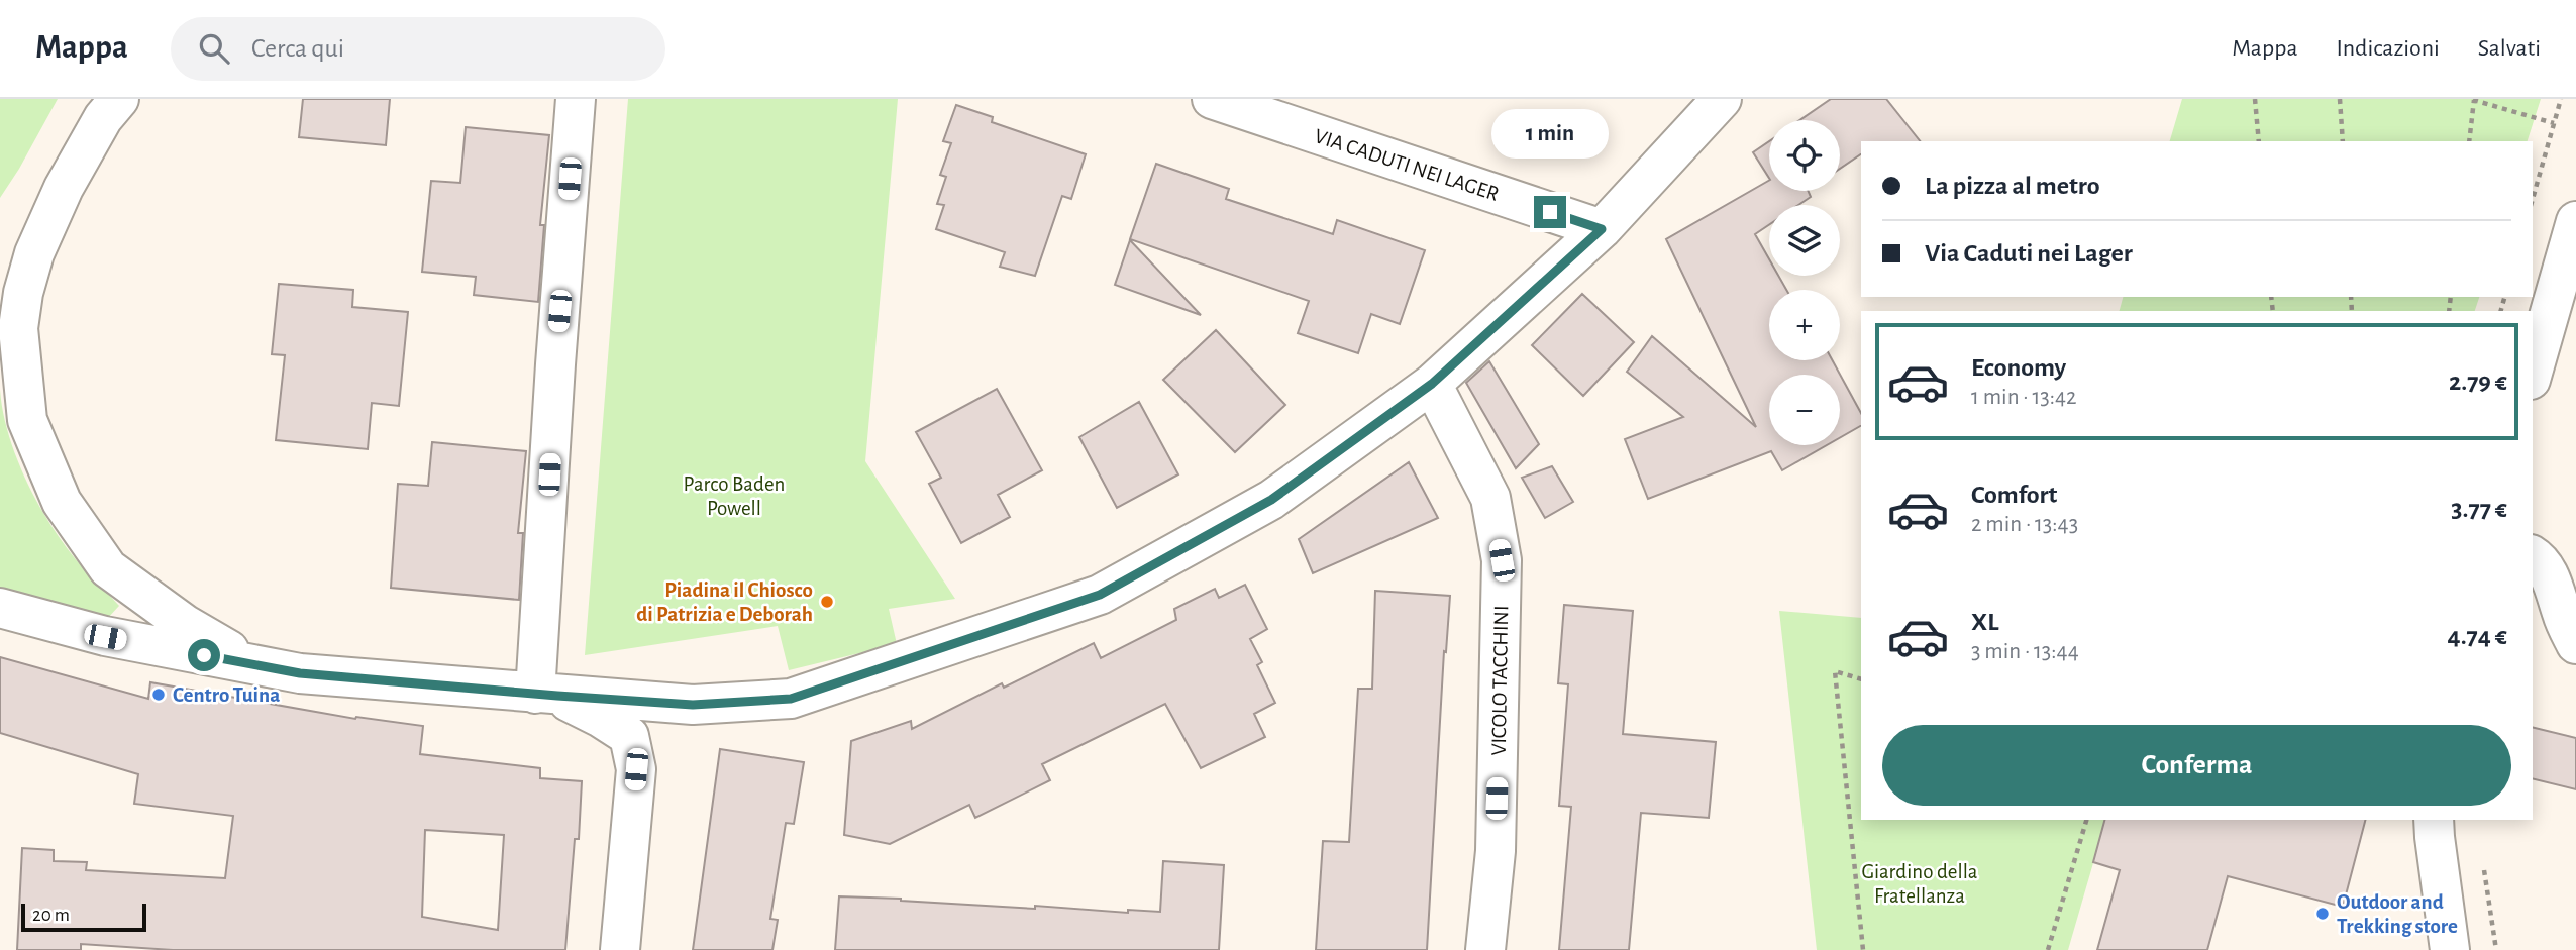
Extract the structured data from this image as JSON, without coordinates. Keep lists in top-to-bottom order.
{
  "streets": {
    "street": ["VIA CADUTI NEI LAGER", "VICOLO TACCHINI"]
  },
  "parks": ["Parco Baden Powell", "Giardino della Fratellanza"],
  "places": ["Piadina il Chiosco di Patrizia e Deborah", "Centro Tuina", "Outdoor and Trekking store"],
  "scale_bar": "20 m",
  "page": {
    "header": "Mappa",
    "search": "Cerca qui",
    "nav": ["Mappa", "Indicazioni", "Salvati"],
    "bubble": "1 min",
    "map_buttons": ["+", "−"],
    "banner": ["La pizza al metro", "Via Caduti nei Lager"],
    "list": [
      {
        "name": "Economy",
        "note": "1 min · 13:42",
        "value": "2.79 €"
      },
      {
        "name": "Comfort",
        "note": "2 min · 13:43",
        "value": "3.77 €"
      },
      {
        "name": "XL",
        "note": "3 min · 13:44",
        "value": "4.74 €"
      }
    ],
    "buttons": "Conferma",
    "scale": "20 m"
  }
}
